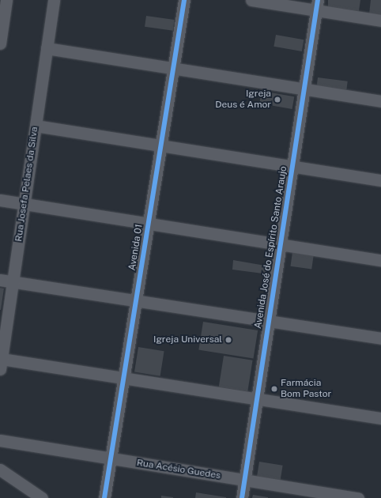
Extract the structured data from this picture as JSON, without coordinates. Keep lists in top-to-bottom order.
{
  "streets": {
    "street": [
      "Rua Josefa Pelaes da Silva",
      "Avenida 01",
      "Avenida José do Espírito Santo Araujo",
      "Rua Acésio Guedes"
    ]
  },
  "crossings": [
    ["Avenida 01", "Rua Acésio Guedes"],
    ["Avenida José do Espírito Santo Araujo", "Rua Acésio Guedes"]
  ],
  "places": ["Igreja Deus é Amor", "Igreja Universal", "Farmácia Bom Pastor"]
}
